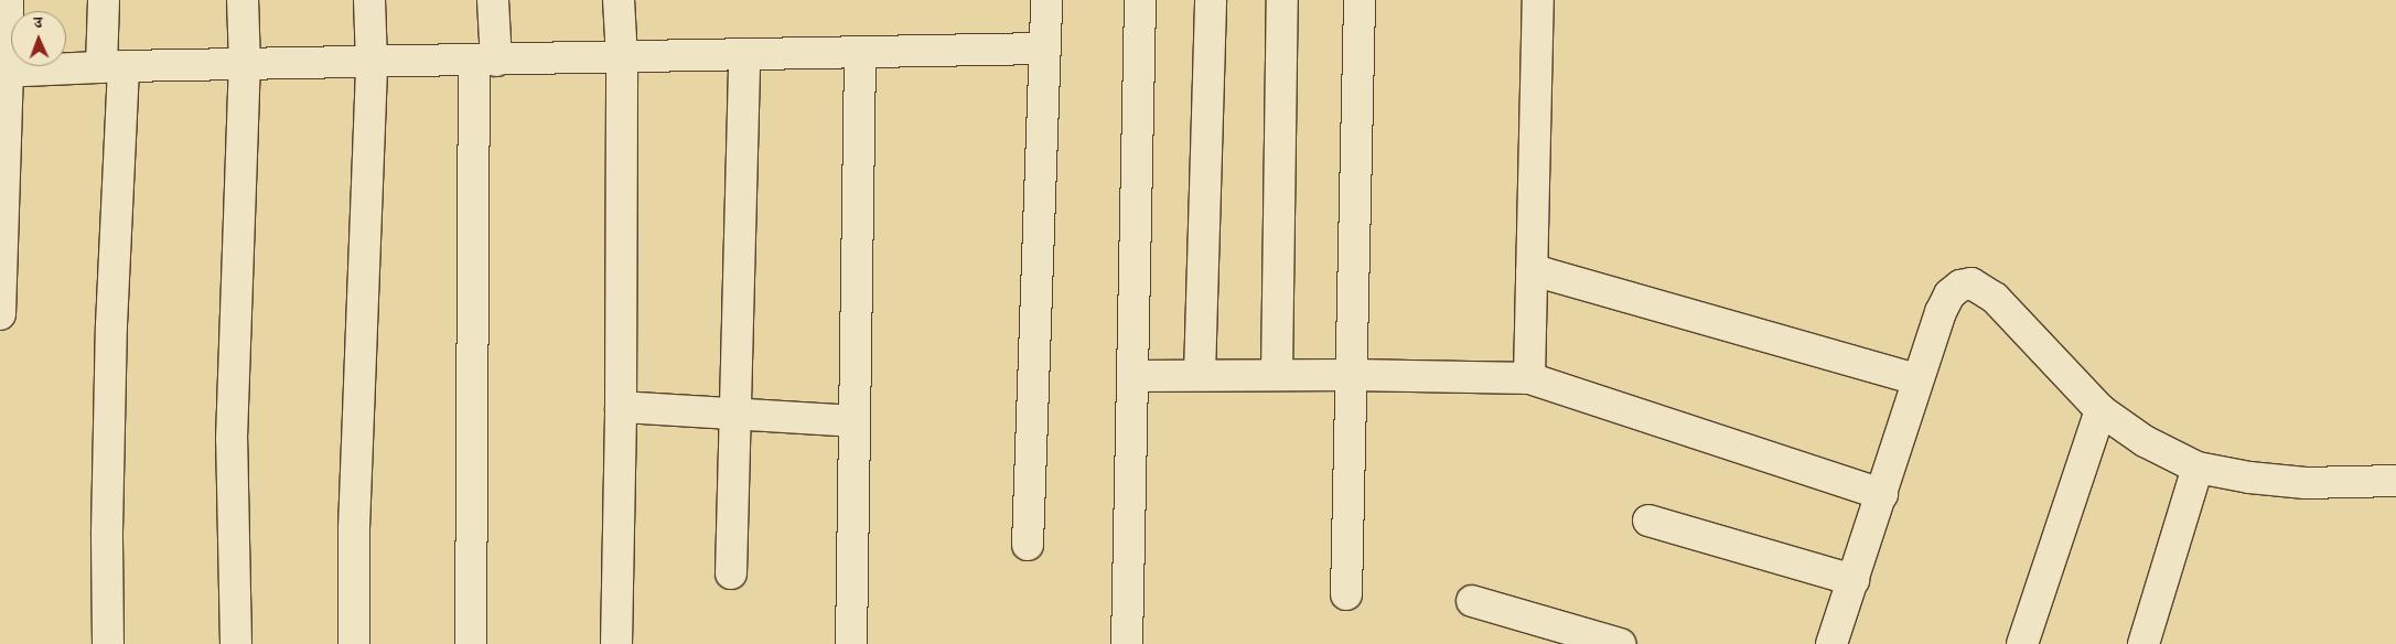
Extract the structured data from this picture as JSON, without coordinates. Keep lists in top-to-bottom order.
{
  "north": "top"
}
